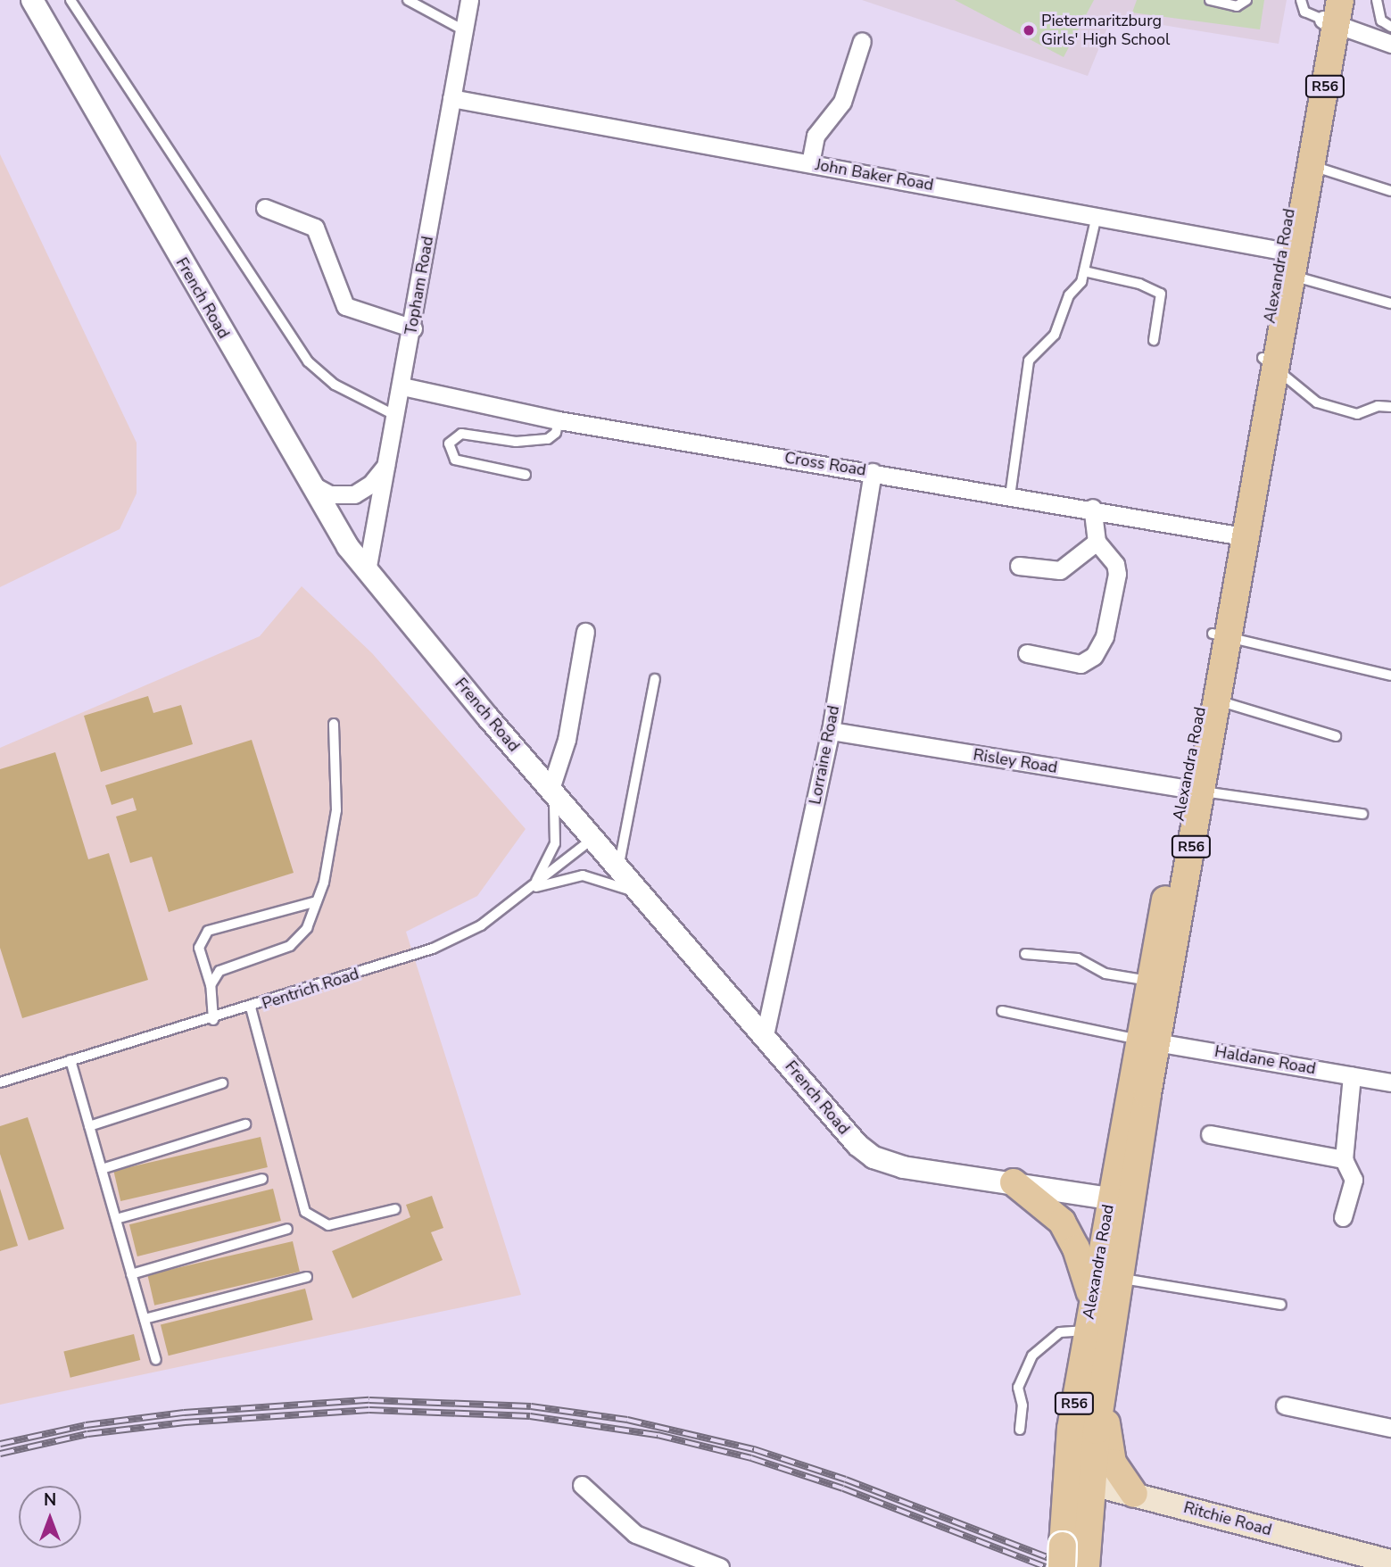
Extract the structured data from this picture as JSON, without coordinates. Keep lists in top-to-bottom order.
{
  "streets": {
    "main road": ["R56", "Alexandra Road", "Ritchie Road"],
    "street": [
      "John Baker Road",
      "Topham Road",
      "French Road",
      "Cross Road",
      "Lorraine Road",
      "Risley Road",
      "Haldane Road"
    ],
    "lane": ["Pentrich Road"]
  },
  "crossings": [
    ["John Baker Road", "Alexandra Road"],
    ["John Baker Road", "Topham Road"],
    ["Alexandra Road", "French Road"],
    ["Alexandra Road", "Cross Road"],
    ["Alexandra Road", "Risley Road"],
    ["Alexandra Road", "Haldane Road"],
    ["Alexandra Road", "Ritchie Road"],
    ["Topham Road", "French Road"],
    ["Topham Road", "Cross Road"],
    ["French Road", "Lorraine Road"],
    ["French Road", "Pentrich Road"],
    ["Cross Road", "Lorraine Road"],
    ["Lorraine Road", "Risley Road"]
  ],
  "places": ["Pietermaritzburg Girls' High School"],
  "north": "top"
}
